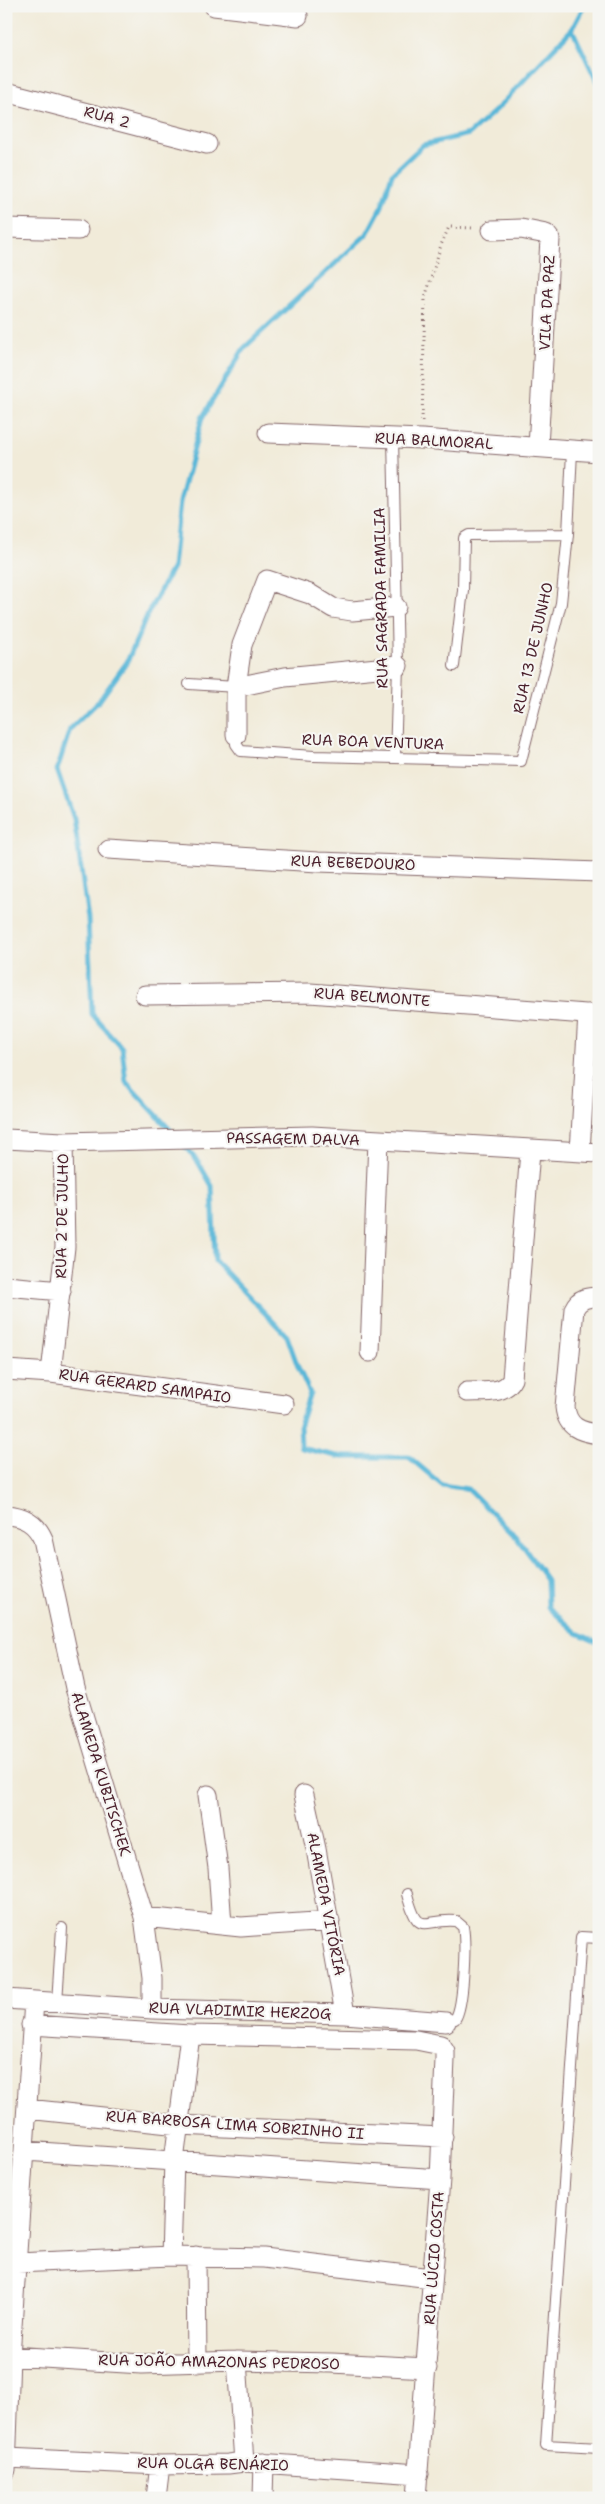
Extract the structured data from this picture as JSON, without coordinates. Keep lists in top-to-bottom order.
{
  "streets": {
    "street": [
      "RUA 2",
      "VILA DA PAZ",
      "RUA BALMORAL",
      "RUA BEBEDOURO",
      "RUA BELMONTE",
      "PASSAGEM DALVA",
      "RUA 2 DE JULHO",
      "RUA GERARD SAMPAIO",
      "ALAMEDA KUBITSCHEK",
      "ALAMEDA VITÓRIA",
      "RUA VLADIMIR HERZOG",
      "RUA BARBOSA LIMA SOBRINHO II",
      "RUA LÚCIO COSTA",
      "RUA JOÃO AMAZONAS PEDROSO",
      "RUA OLGA BENÁRIO"
    ],
    "lane": ["RUA SAGRADA FAMILIA", "RUA 13 DE JUNHO", "RUA BOA VENTURA"]
  },
  "crossings": [
    ["VILA DA PAZ", "RUA BALMORAL"],
    ["RUA BALMORAL", "RUA SAGRADA FAMILIA"],
    ["RUA BALMORAL", "RUA 13 DE JUNHO"],
    ["RUA SAGRADA FAMILIA", "RUA BOA VENTURA"],
    ["RUA 13 DE JUNHO", "RUA BOA VENTURA"],
    ["PASSAGEM DALVA", "RUA 2 DE JULHO"],
    ["RUA 2 DE JULHO", "RUA GERARD SAMPAIO"],
    ["ALAMEDA KUBITSCHEK", "RUA VLADIMIR HERZOG"],
    ["ALAMEDA VITÓRIA", "RUA VLADIMIR HERZOG"],
    ["RUA BARBOSA LIMA SOBRINHO II", "RUA LÚCIO COSTA"],
    ["RUA LÚCIO COSTA", "RUA JOÃO AMAZONAS PEDROSO"],
    ["RUA LÚCIO COSTA", "RUA OLGA BENÁRIO"]
  ]
}
